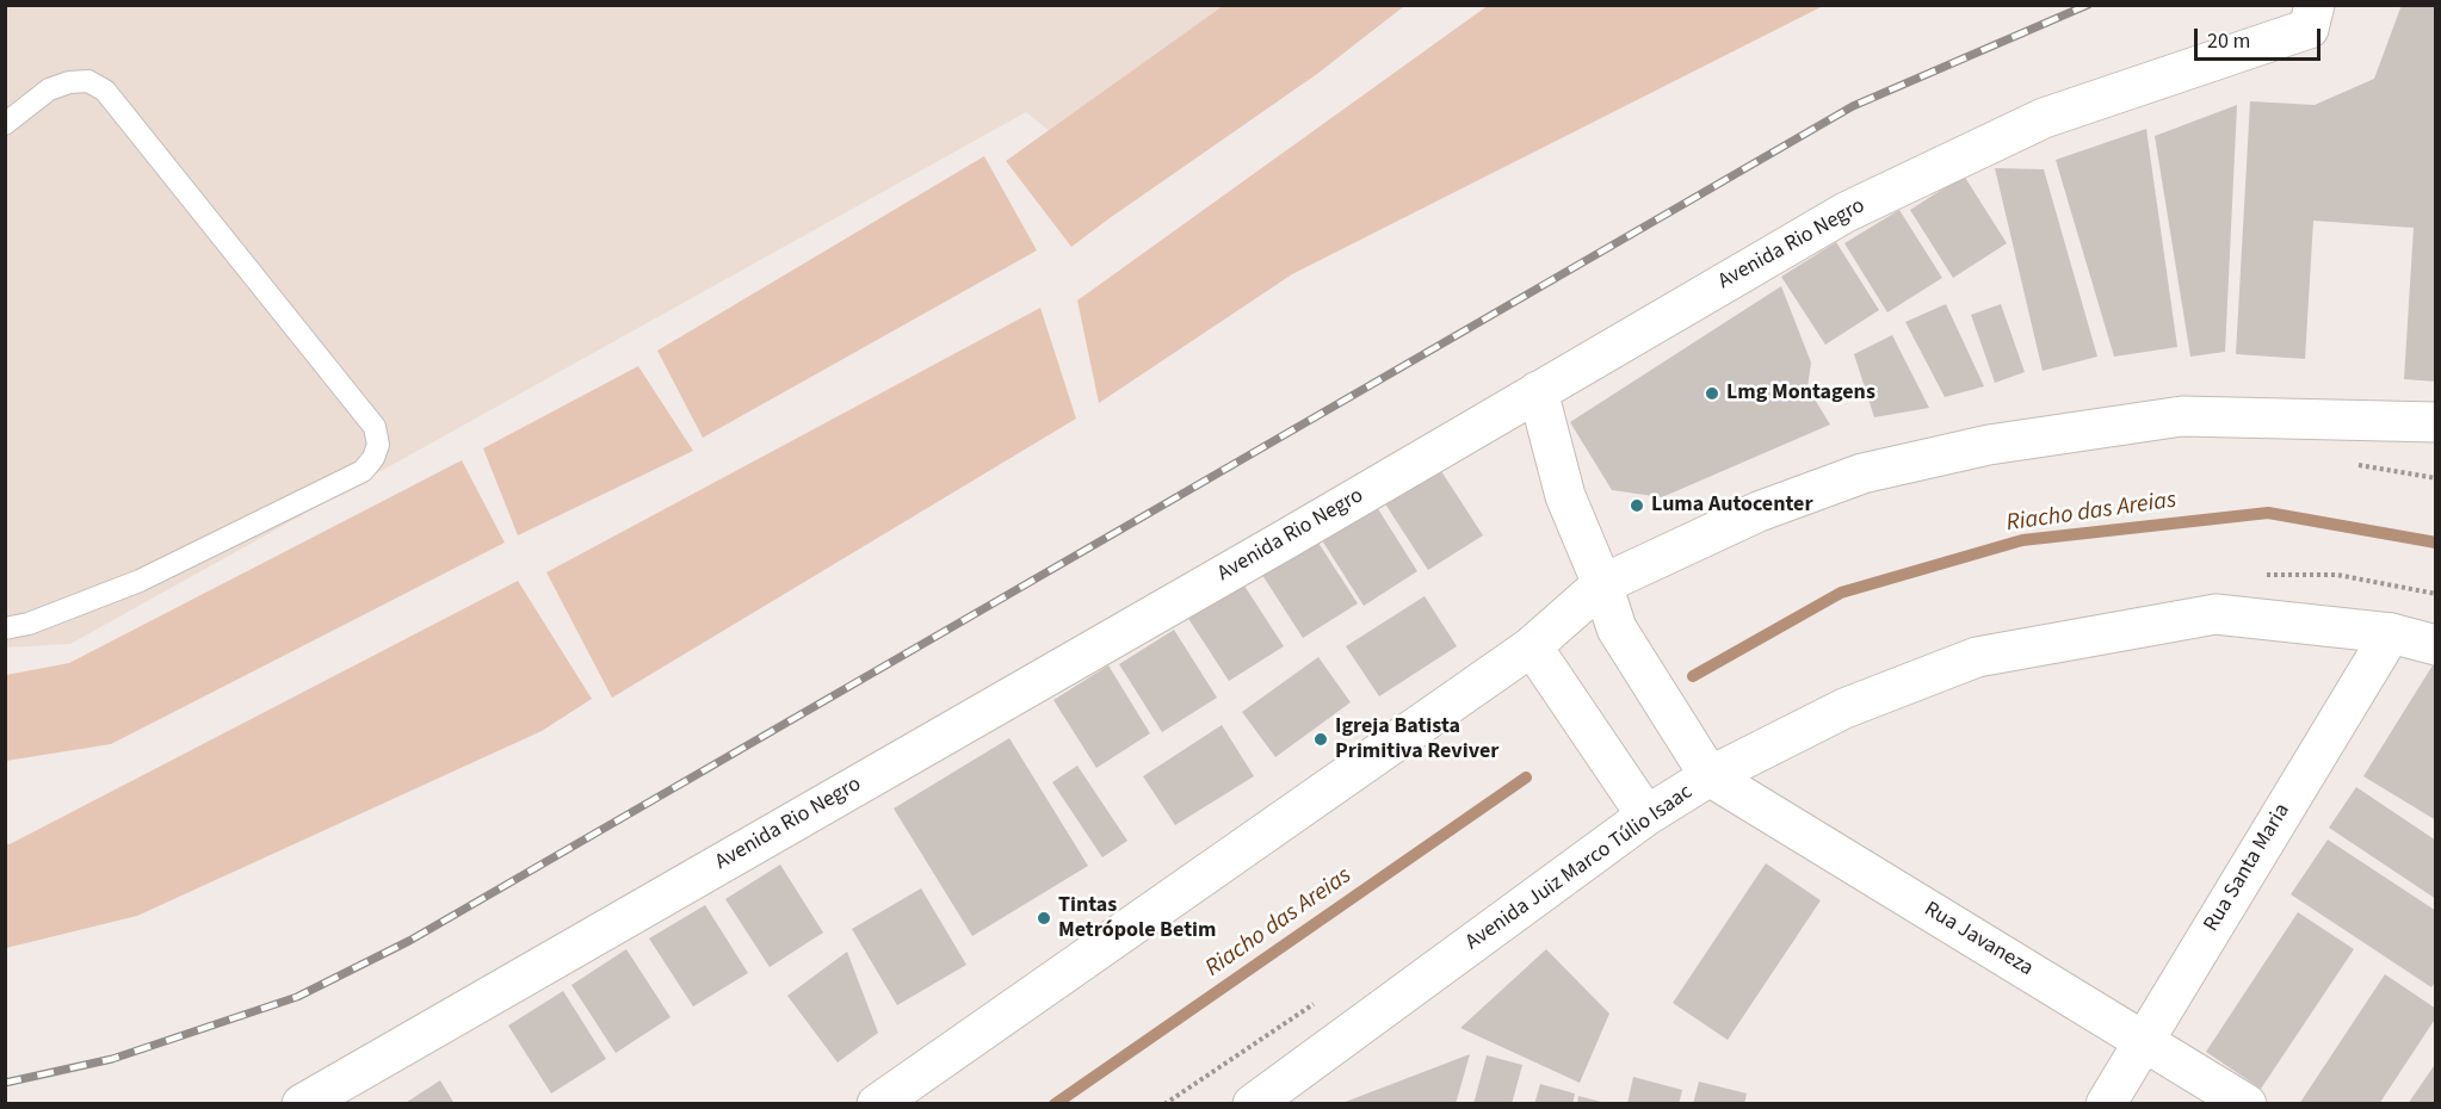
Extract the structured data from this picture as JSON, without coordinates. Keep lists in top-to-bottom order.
{
  "streets": {
    "street": [
      "Avenida Rio Negro",
      "Avenida Juiz Marco Túlio Isaac",
      "Rua Santa Maria",
      "Rua Javaneza"
    ]
  },
  "crossings": [
    ["Avenida Juiz Marco Túlio Isaac", "Rua Santa Maria"],
    ["Avenida Juiz Marco Túlio Isaac", "Rua Javaneza"],
    ["Rua Santa Maria", "Rua Javaneza"]
  ],
  "water": ["Riacho das Areias"],
  "places": [
    "Lmg Montagens",
    "Luma Autocenter",
    "Igreja Batista Primitiva Reviver",
    "Tintas Metrópole Betim"
  ],
  "scale_bar": "20 m"
}
